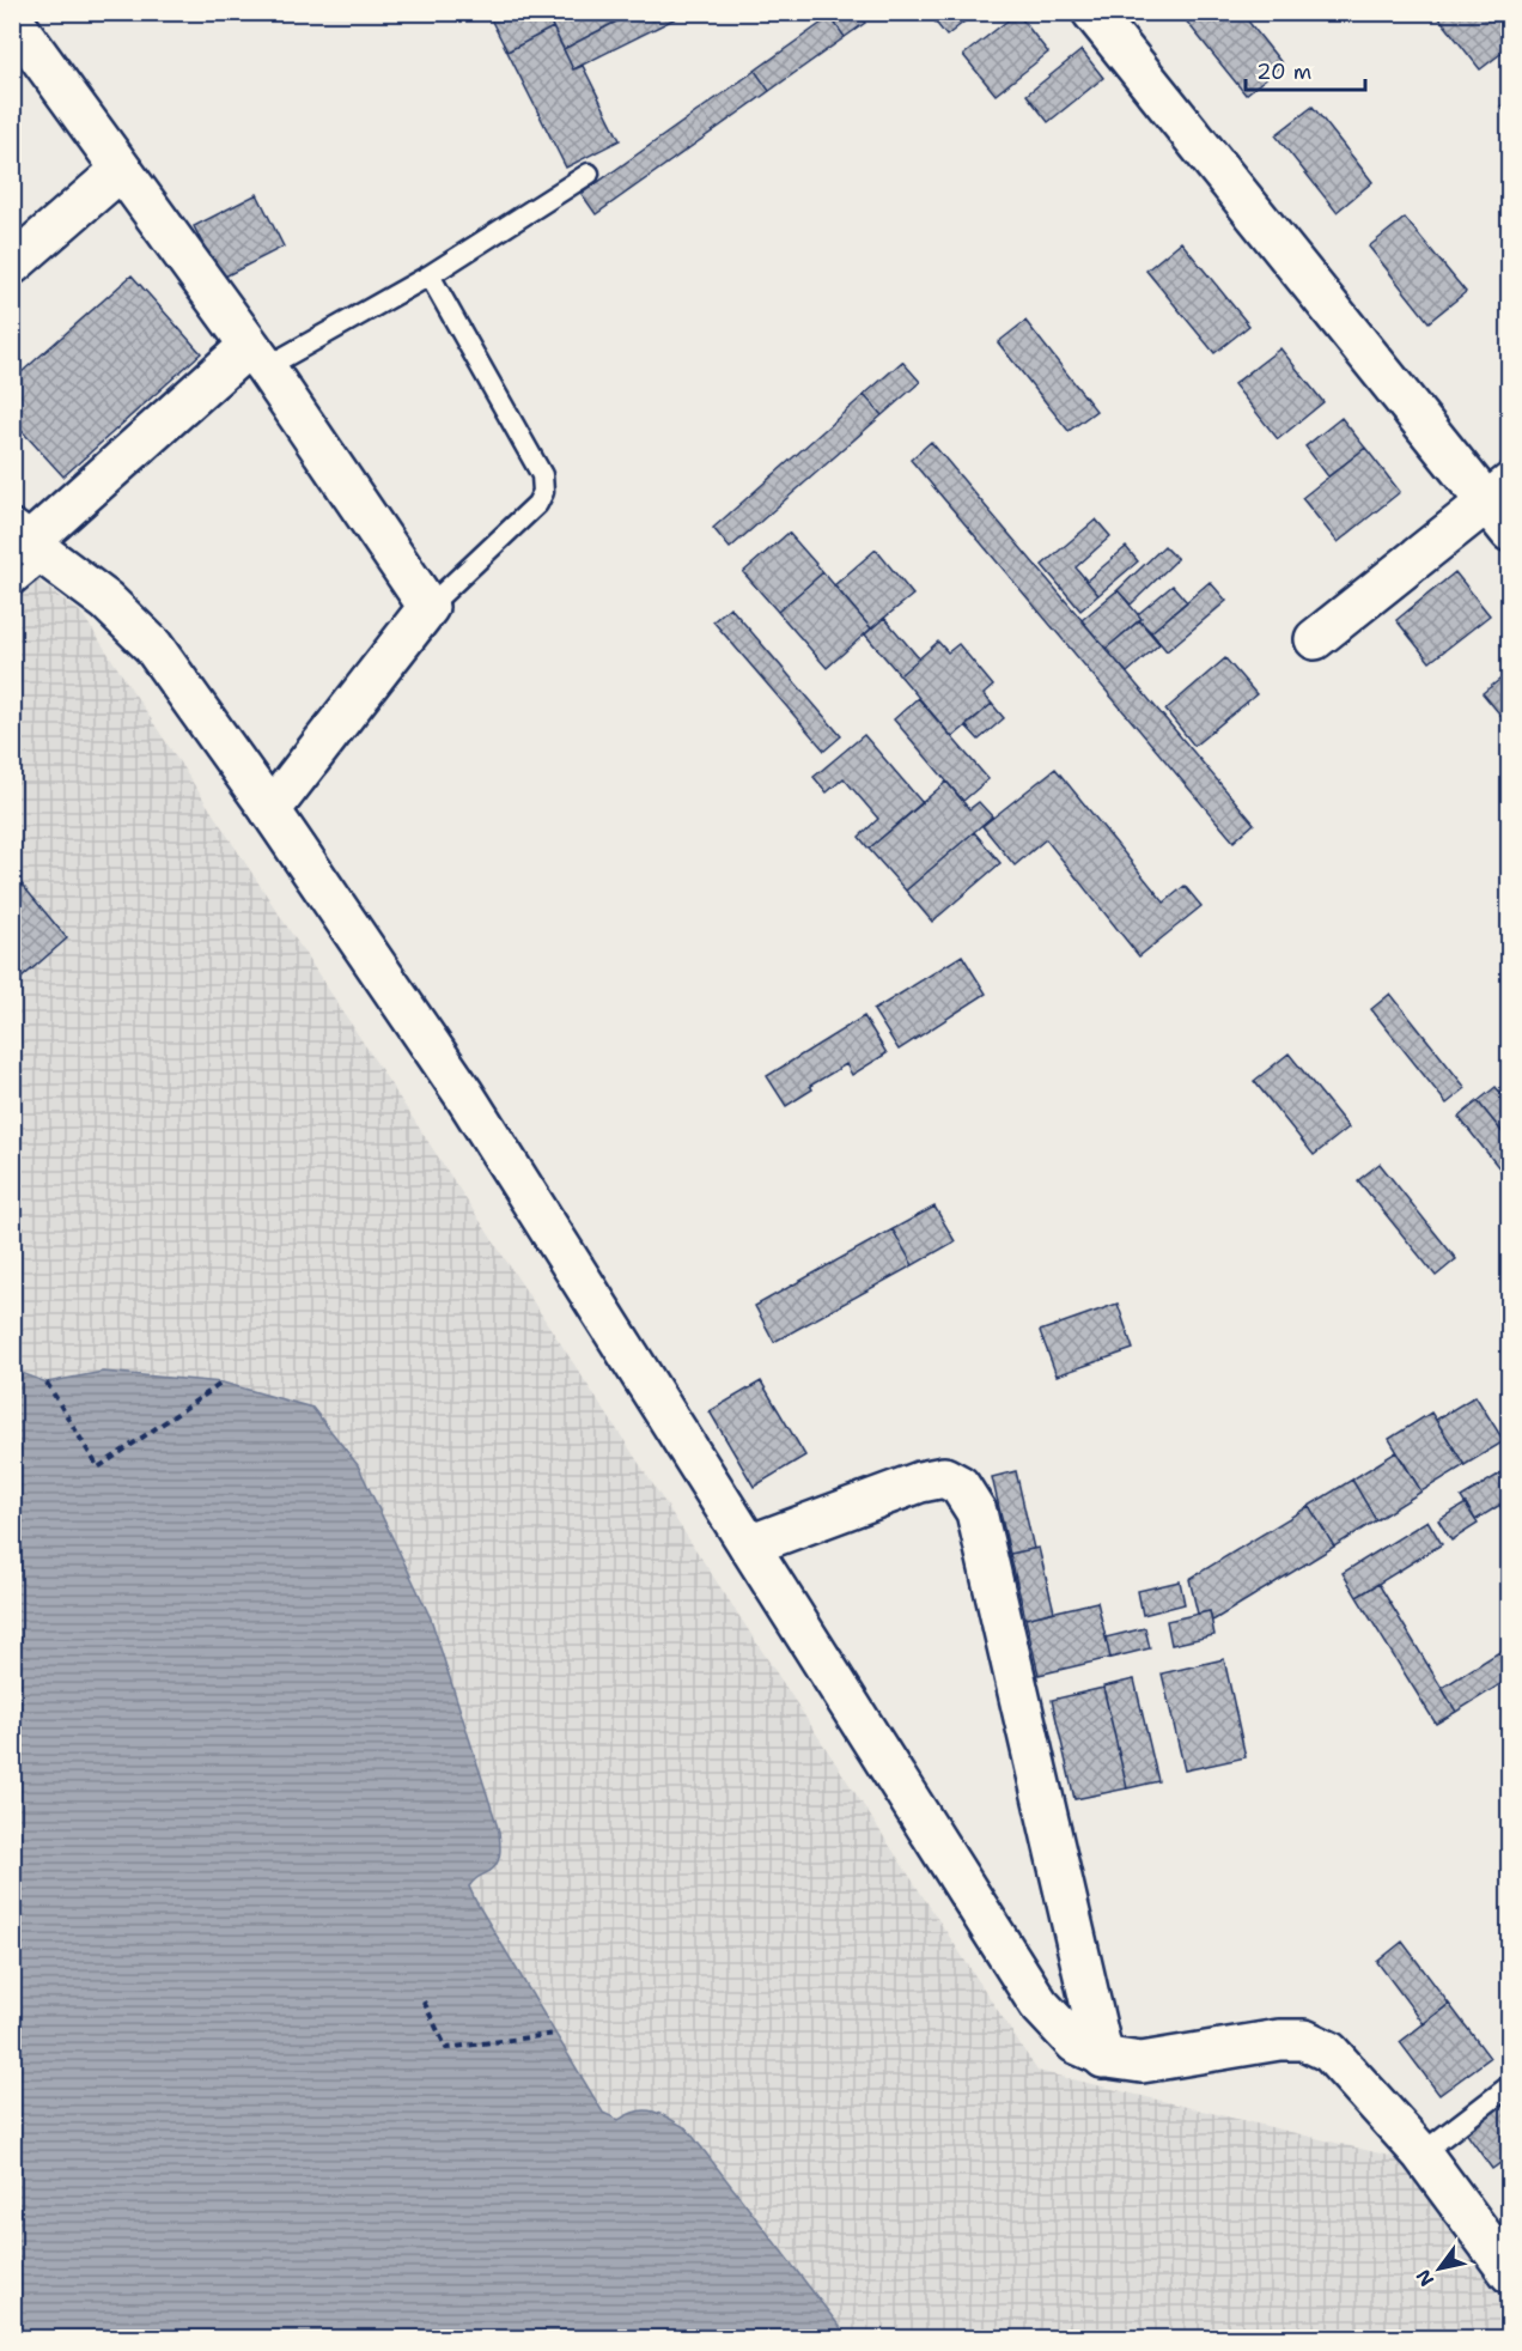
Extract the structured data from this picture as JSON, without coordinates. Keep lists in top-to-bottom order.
{
  "scale_bar": "20 m",
  "north": "bottom left"
}
